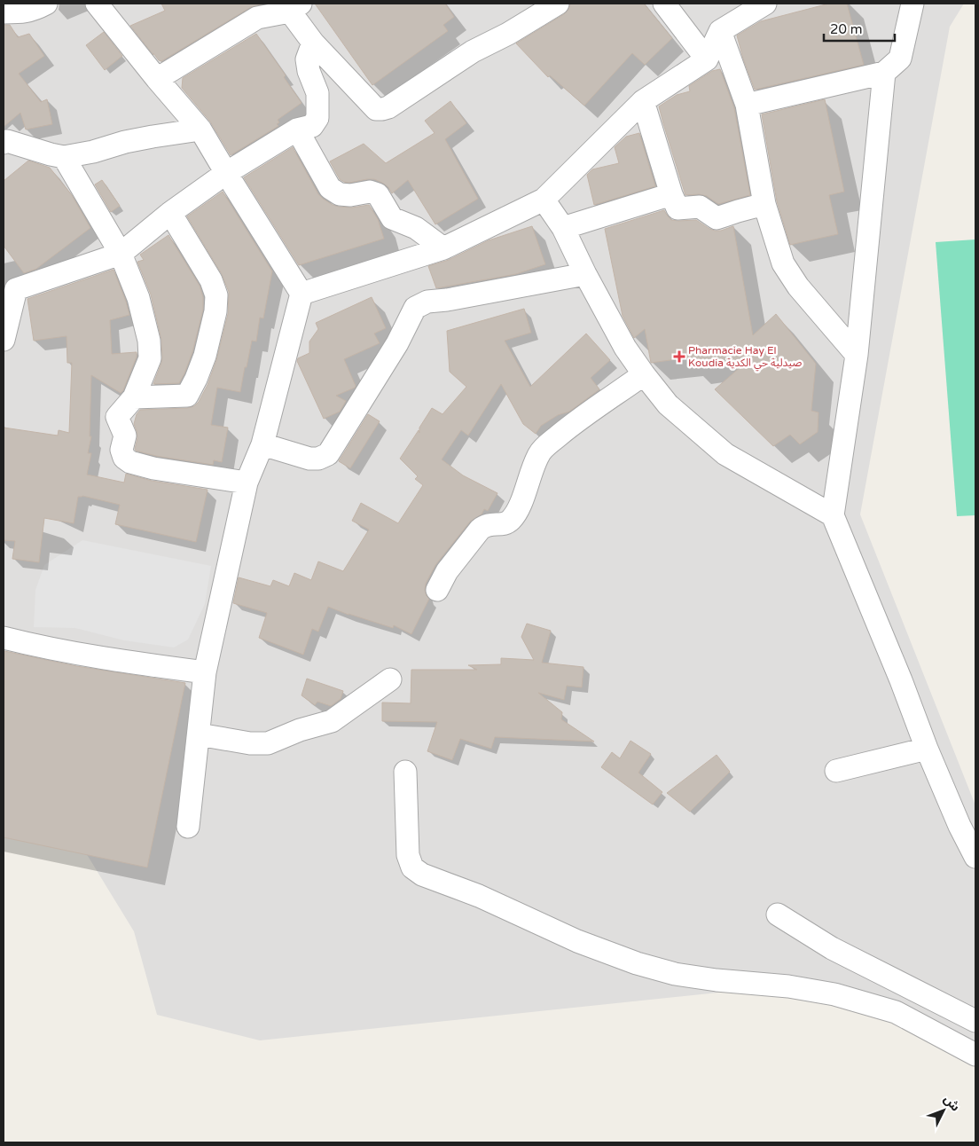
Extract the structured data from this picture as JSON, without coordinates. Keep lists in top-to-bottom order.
{
  "places": {
    "health": ["Pharmacie Hay El Koudia صيدلية حي الكدية"]
  },
  "scale_bar": "20 m",
  "north": "top right"
}
